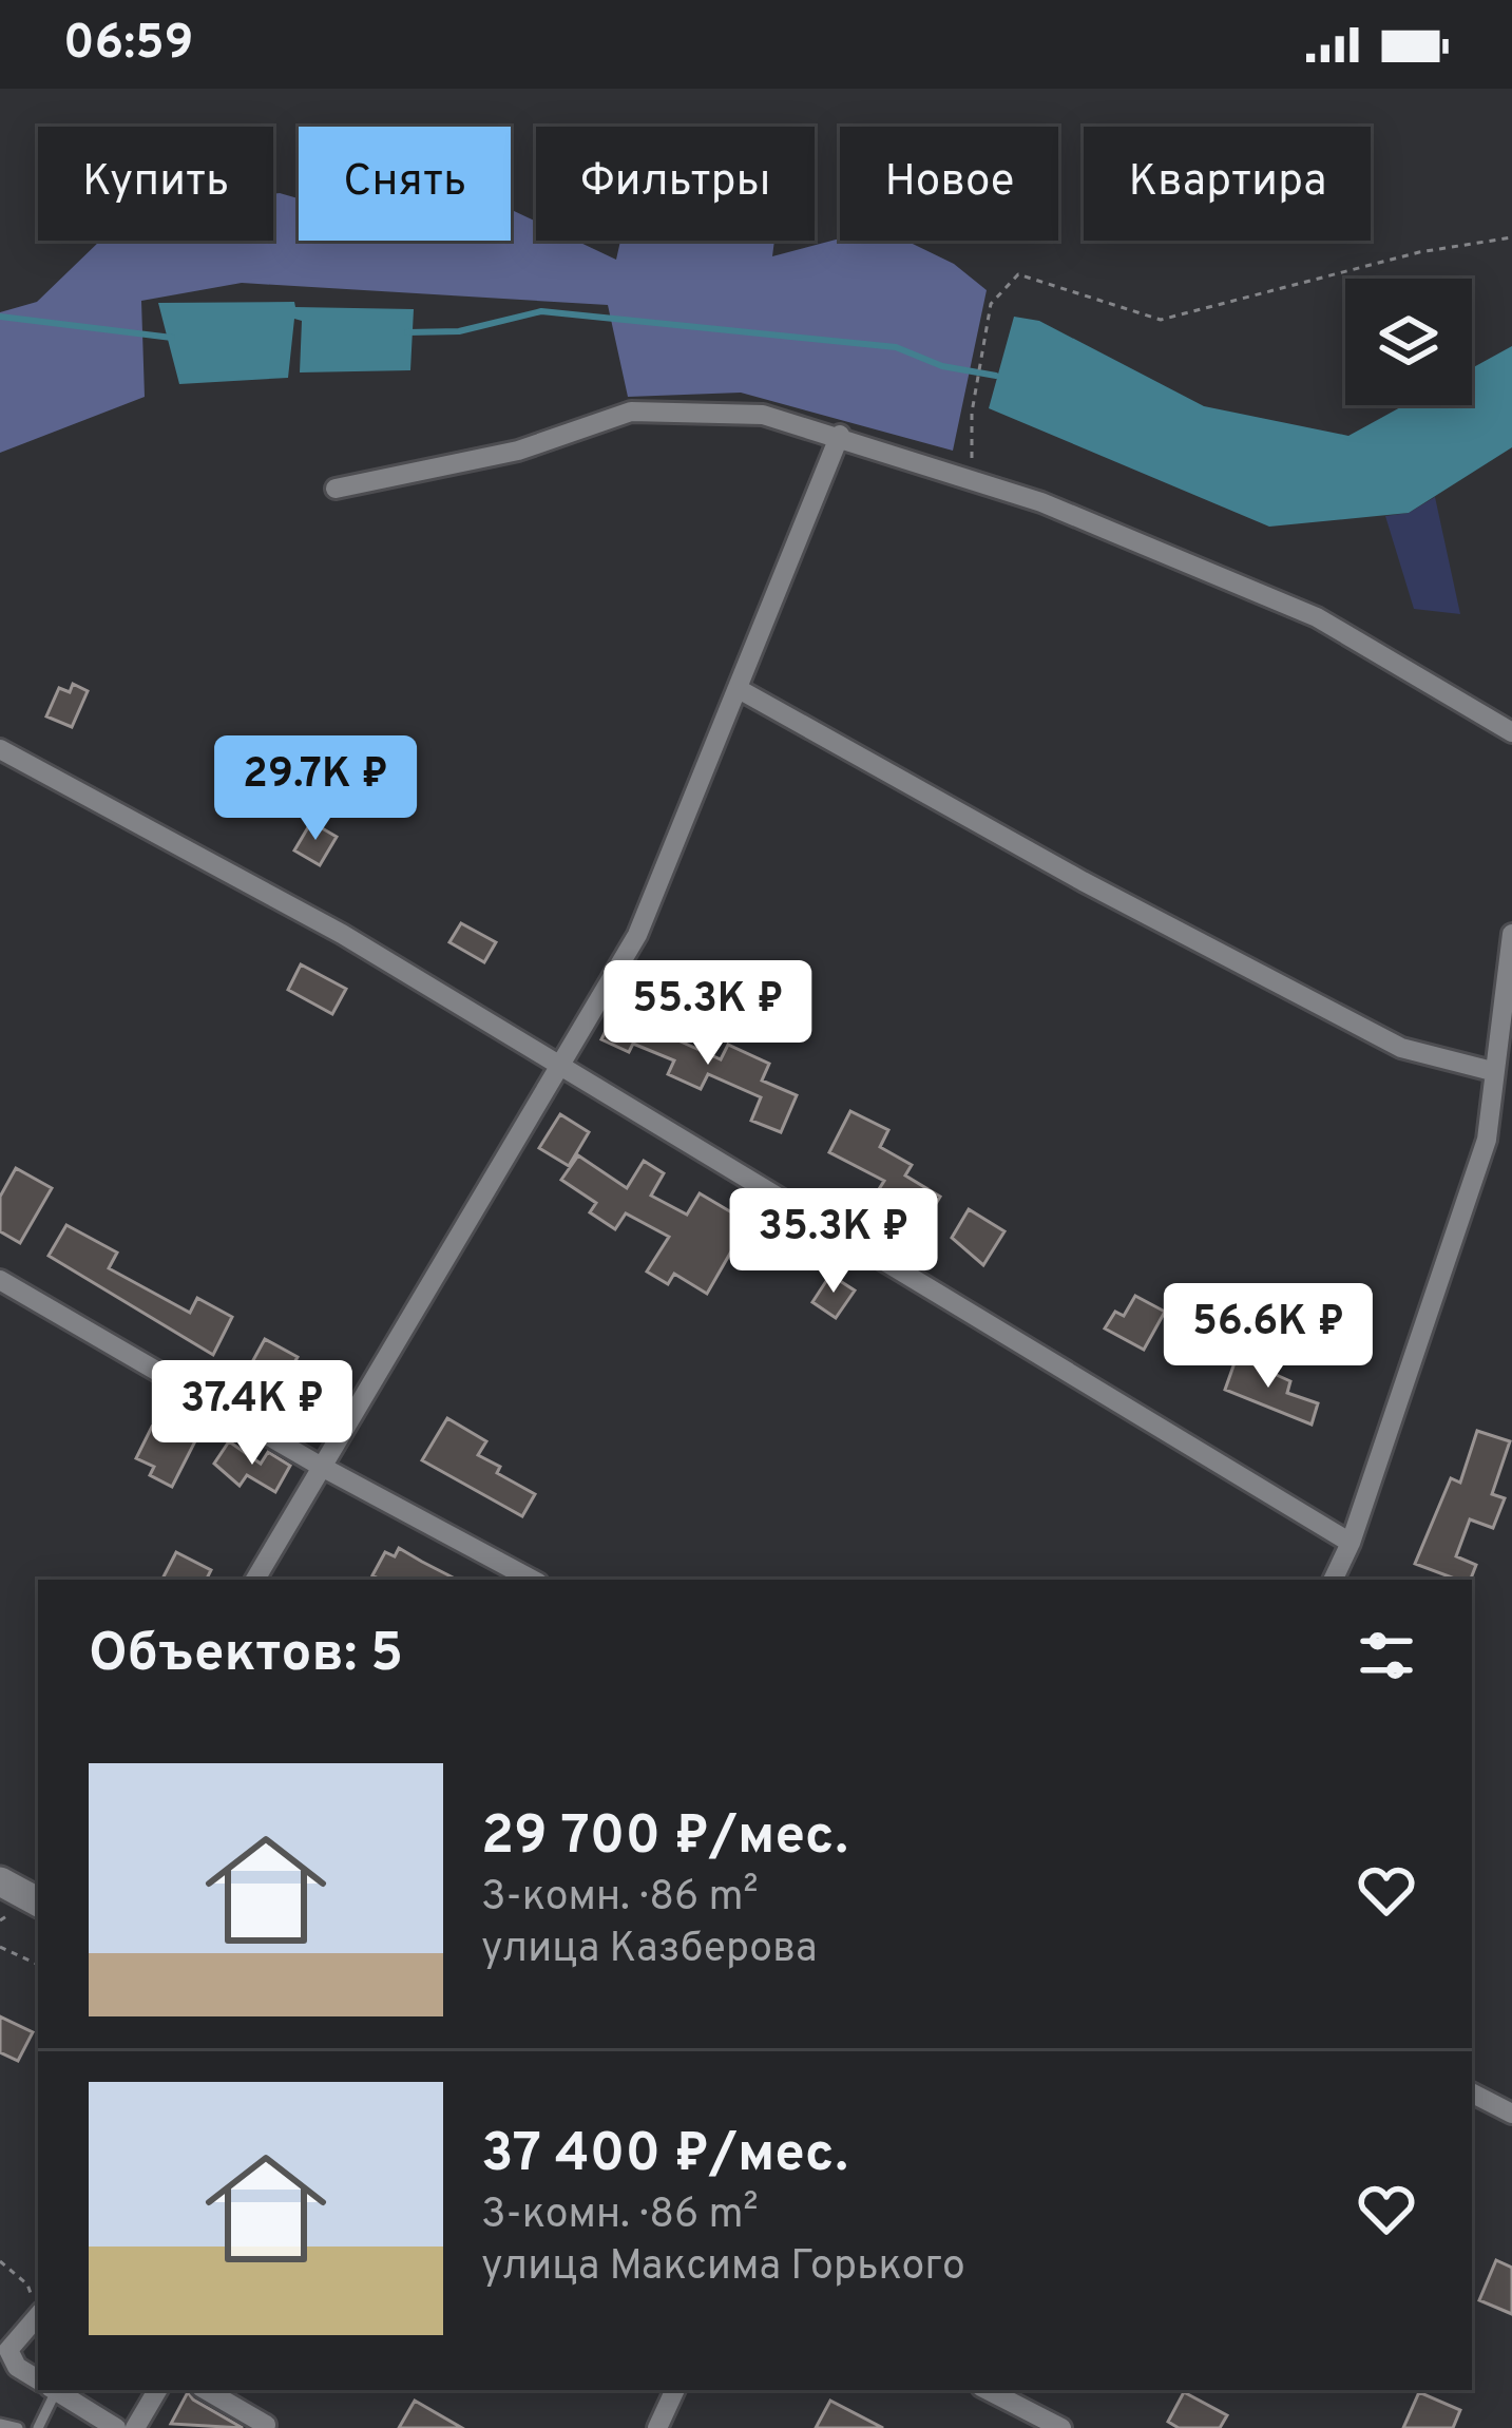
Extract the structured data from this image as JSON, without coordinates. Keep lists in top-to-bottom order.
{
  "page": {
    "status": "06:59",
    "chip": [
      "Купить",
      "Снять",
      "Фильтры",
      "Новое",
      "Квартира"
    ],
    "price": [
      "29.7K ₽",
      "55.3K ₽",
      "35.3K ₽",
      "56.6K ₽",
      "37.4K ₽"
    ],
    "heading": "Объектов: 5",
    "list": [
      {
        "name": "29 700 ₽/мес.",
        "note": "3-комн. · 86 m² · улица Казберова"
      },
      {
        "name": "37 400 ₽/мес.",
        "note": "3-комн. · 86 m² · улица Максима Горького"
      }
    ]
  }
}
